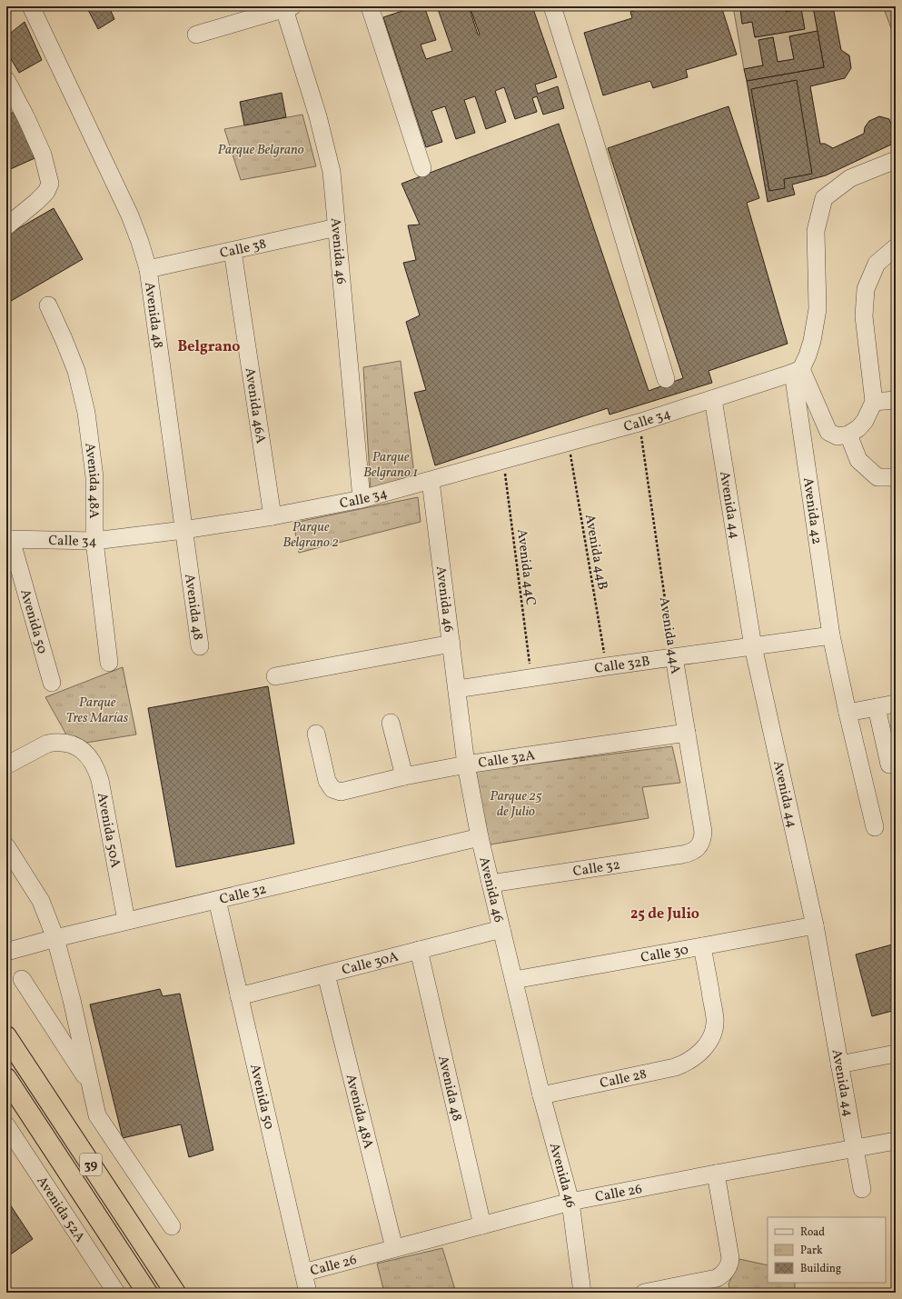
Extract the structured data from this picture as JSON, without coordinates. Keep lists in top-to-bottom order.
{
  "streets": {
    "highway": ["39"],
    "street": [
      "Calle 38",
      "Avenida 46",
      "Avenida 48",
      "Avenida 46A",
      "Calle 34",
      "Avenida 48A",
      "Avenida 44",
      "Avenida 42",
      "Avenida 50",
      "Avenida 44A",
      "Calle 32B",
      "Calle 32A",
      "Avenida 50A",
      "Calle 32",
      "Calle 30",
      "Calle 30A",
      "Calle 28",
      "Calle 26",
      "Avenida 52A"
    ],
    "path": ["Avenida 44B", "Avenida 44C"]
  },
  "crossings": [
    ["Calle 38", "Avenida 46"],
    ["Calle 38", "Avenida 48"],
    ["Calle 38", "Avenida 46A"],
    ["Avenida 46", "Calle 34"],
    ["Avenida 46", "Calle 32B"],
    ["Avenida 46", "Calle 32A"],
    ["Avenida 46", "Calle 32"],
    ["Avenida 46", "Calle 30"],
    ["Avenida 46", "Calle 30A"],
    ["Avenida 46", "Calle 28"],
    ["Avenida 46", "Calle 26"],
    ["Avenida 48", "Calle 34"],
    ["Avenida 48", "Calle 30A"],
    ["Avenida 48", "Calle 26"],
    ["Avenida 46A", "Calle 34"],
    ["Calle 34", "Avenida 48A"],
    ["Calle 34", "Avenida 44"],
    ["Calle 34", "Avenida 42"],
    ["Calle 34", "Avenida 44B"],
    ["Calle 34", "Avenida 44C"],
    ["Calle 34", "Avenida 50"],
    ["Calle 34", "Avenida 44A"],
    ["Avenida 48A", "Calle 30A"],
    ["Avenida 48A", "Calle 26"],
    ["Avenida 44", "Calle 32B"],
    ["Avenida 44", "Calle 30"],
    ["Avenida 44", "Calle 26"],
    ["Avenida 42", "Calle 32B"],
    ["Avenida 44B", "Calle 32B"],
    ["Avenida 44C", "Calle 32B"],
    ["Avenida 50", "Calle 32"],
    ["Avenida 50", "Calle 30A"],
    ["Avenida 50", "Calle 26"],
    ["Avenida 44A", "Calle 32B"],
    ["Avenida 44A", "Calle 32A"],
    ["Avenida 44A", "Calle 32"],
    ["Avenida 50A", "Calle 32"],
    ["Calle 30", "Calle 28"]
  ],
  "districts": ["Belgrano", "25 de Julio"],
  "parks": [
    "Parque Belgrano",
    "Parque Belgrano 1",
    "Parque Belgrano 2",
    "Parque Tres Marías",
    "Parque 25 de Julio"
  ],
  "legend": ["Road", "Park", "Building"]
}
